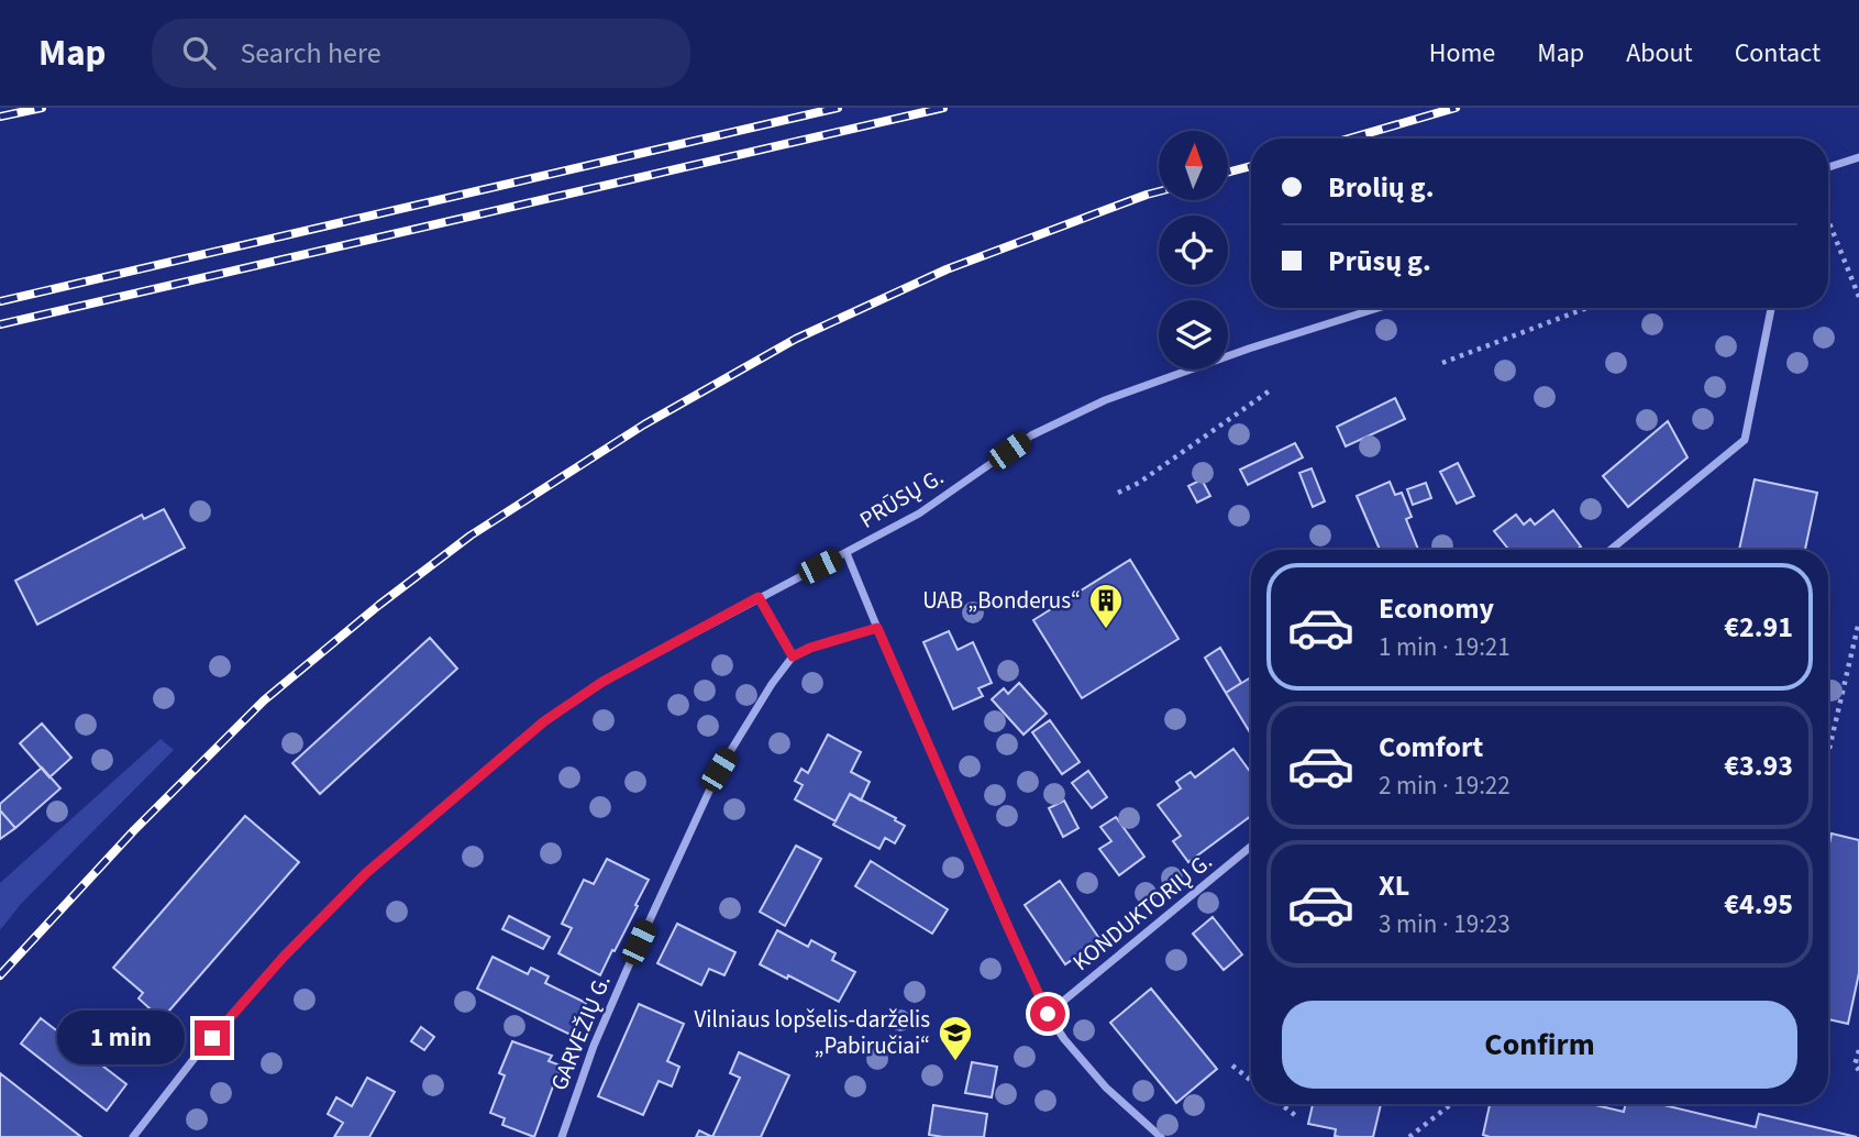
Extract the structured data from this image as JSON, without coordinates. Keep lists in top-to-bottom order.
{
  "streets": {
    "street": ["PRŪSŲ G.", "KONDUKTORIŲ G.", "GARVEŽIŲ G."]
  },
  "places": {
    "building": ["UAB „Bonderus“"],
    "school or university": ["Vilniaus lopšelis-darželis „Pabiručiai“"]
  },
  "north": "top",
  "page": {
    "header": "Map",
    "search": "Search here",
    "nav": [
      "Home",
      "Map",
      "About",
      "Contact"
    ],
    "banner": ["Brolių g.", "Prūsų g."],
    "list": [
      {
        "name": "Economy",
        "note": "1 min · 19:21",
        "value": "€2.91"
      },
      {
        "name": "Comfort",
        "note": "2 min · 19:22",
        "value": "€3.93"
      },
      {
        "name": "XL",
        "note": "3 min · 19:23",
        "value": "€4.95"
      }
    ],
    "buttons": "Confirm",
    "bubble": "1 min"
  }
}
